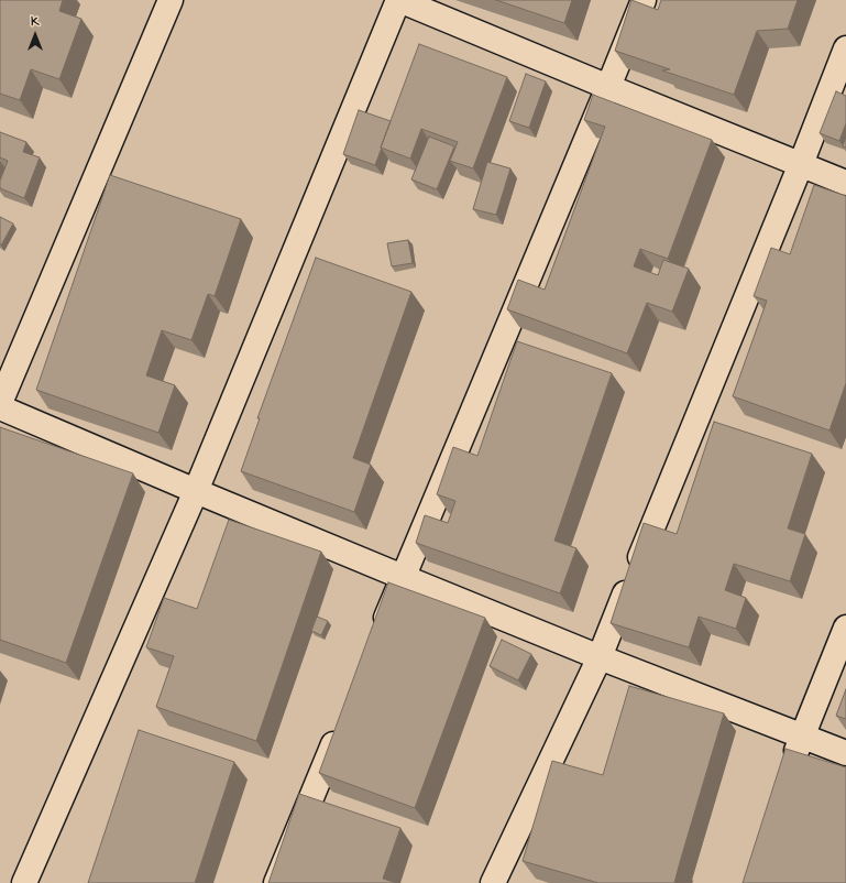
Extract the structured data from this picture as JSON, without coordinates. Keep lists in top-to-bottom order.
{
  "north": "top"
}
